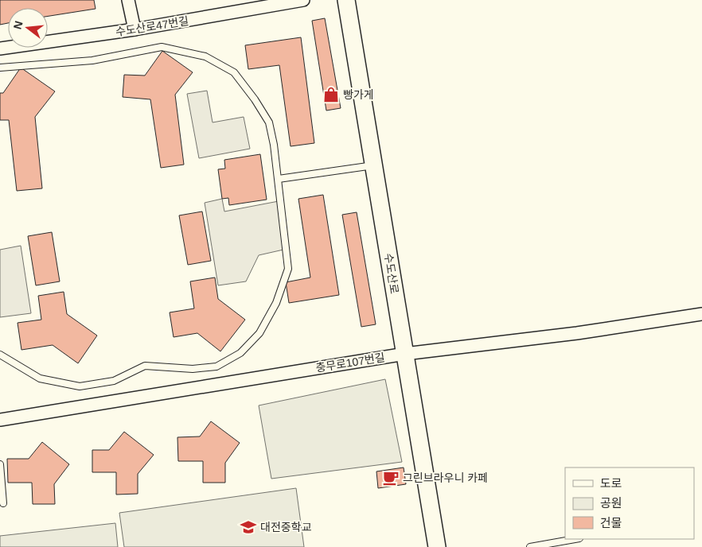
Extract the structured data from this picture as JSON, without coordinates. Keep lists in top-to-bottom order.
{
  "streets": {
    "main road": ["수도산로"],
    "street": ["수도산로47번길", "충무로107번길"]
  },
  "crossings": [
    ["수도산로", "충무로107번길"]
  ],
  "places": {
    "shop": ["빵가게"],
    "cafe": ["그린브라우니 카페"],
    "school or university": ["대전중학교"]
  },
  "legend": ["도로", "공원", "건물"],
  "north": "left"
}
